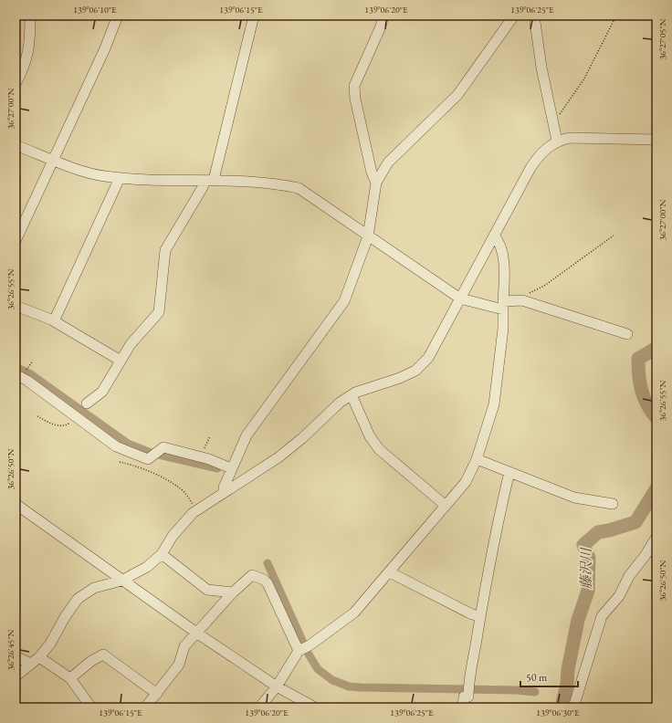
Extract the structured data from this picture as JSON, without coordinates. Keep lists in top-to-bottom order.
{
  "water": ["藤沢川"],
  "scale_bar": "50 m",
  "coordinates": [
    "139°06'10\"E",
    "139°06'15\"E",
    "139°06'20\"E",
    "139°06'25\"E",
    "36°27'05\"N",
    "36°27'00\"N",
    "36°26'55\"N",
    "36°26'50\"N",
    "36°26'45\"N",
    "139°06'30\"E"
  ]
}
